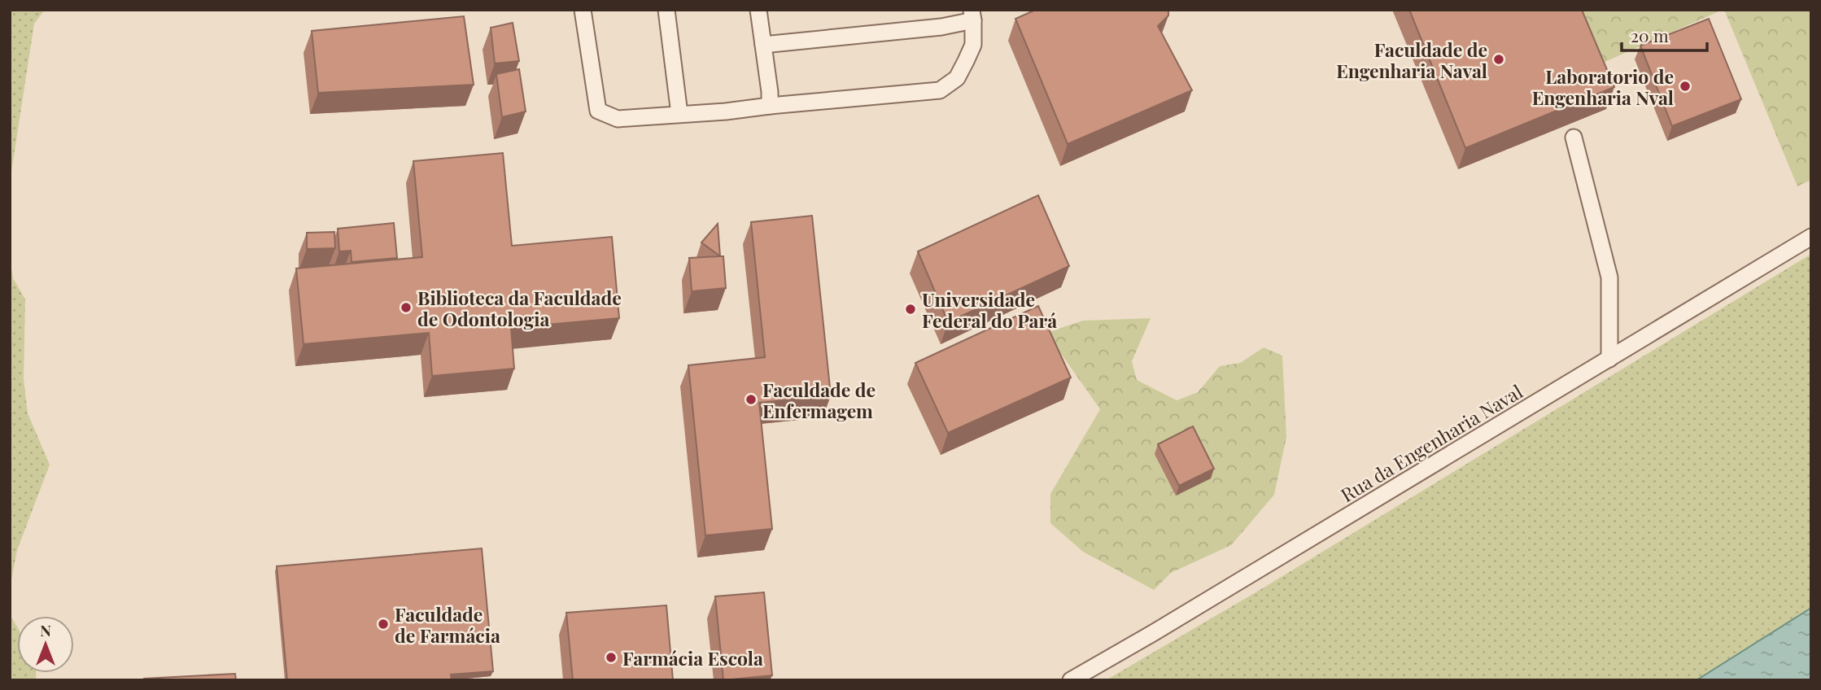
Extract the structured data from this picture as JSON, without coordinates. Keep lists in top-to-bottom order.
{
  "streets": {
    "lane": ["Rua da Engenharia Naval"]
  },
  "places": [
    "Faculdade de Engenharia Naval",
    "Laboratorio de Engenharia Nval",
    "Biblioteca da Faculdade de Odontologia",
    "Universidade Federal do Pará",
    "Faculdade de Enfermagem",
    "Faculdade de Farmácia",
    "Farmácia Escola"
  ],
  "scale_bar": "20 m",
  "north": "top"
}
